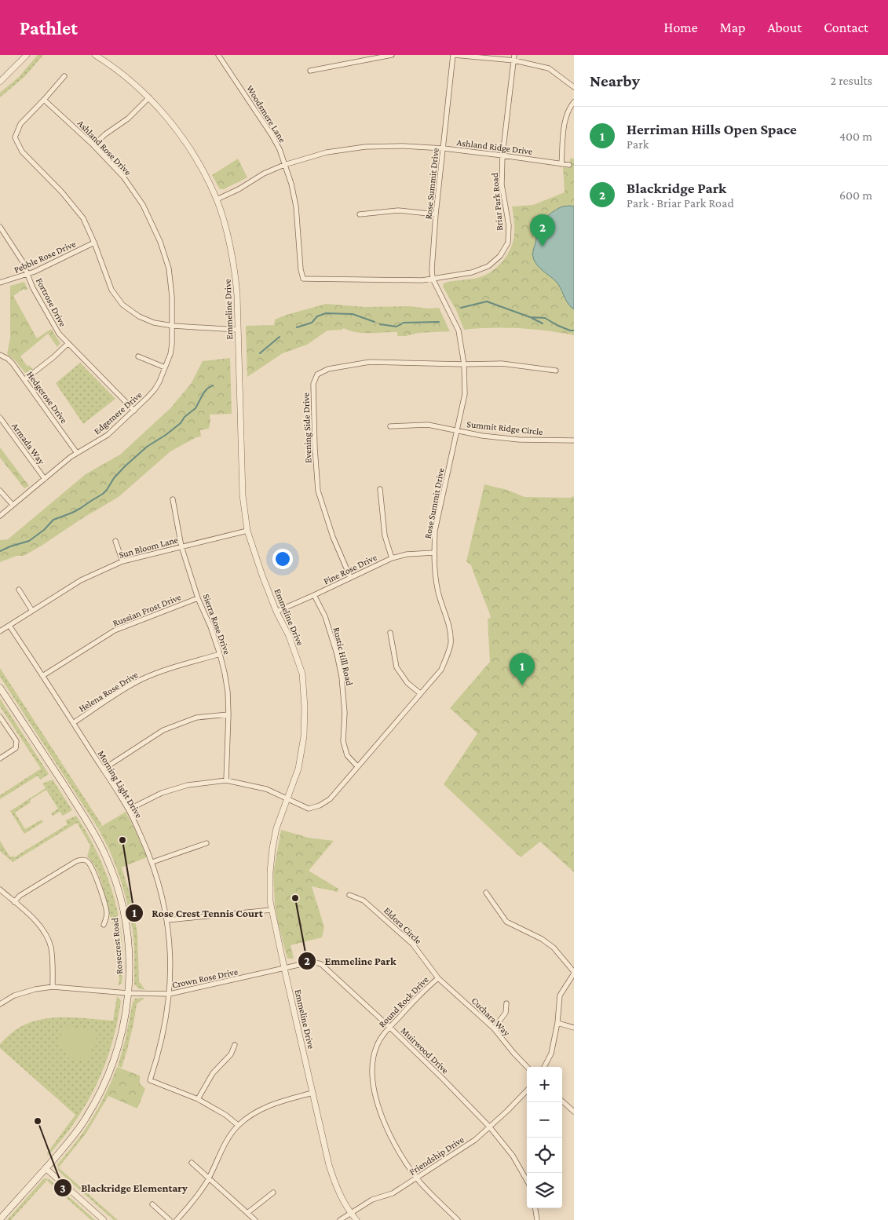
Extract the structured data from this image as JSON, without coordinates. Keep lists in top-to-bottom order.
{
  "streets": {
    "main road": ["Rosecrest Road"],
    "street": [
      "Woodsmere Lane",
      "Ashland Ridge Drive",
      "Ashland Rose Drive",
      "Rose Summit Drive",
      "Briar Park Road",
      "Pebble Rose Drive",
      "Fortrose Drive",
      "Emmeline Drive",
      "Hedgerose Drive",
      "Edgemere Drive",
      "Evening Side Drive",
      "Summit Ridge Circle",
      "Armada Way",
      "Sun Bloom Lane",
      "Pine Rose Drive",
      "Russian Frost Drive",
      "Sierra Rose Drive",
      "Rustic Hill Road",
      "Helena Rose Drive",
      "Morning Light Drive",
      "Eldora Circle",
      "Crown Rose Drive",
      "Round Rock Drive",
      "Cuchara Way",
      "Muirwood Drive",
      "Friendship Drive"
    ]
  },
  "crossings": [
    ["Woodsmere Lane", "Ashland Ridge Drive"],
    ["Woodsmere Lane", "Briar Park Road"],
    ["Ashland Ridge Drive", "Rose Summit Drive"],
    ["Ashland Ridge Drive", "Briar Park Road"],
    ["Ashland Ridge Drive", "Emmeline Drive"],
    ["Ashland Rose Drive", "Edgemere Drive"],
    ["Rose Summit Drive", "Briar Park Road"],
    ["Rose Summit Drive", "Emmeline Drive"],
    ["Rose Summit Drive", "Evening Side Drive"],
    ["Rose Summit Drive", "Summit Ridge Circle"],
    ["Rose Summit Drive", "Pine Rose Drive"],
    ["Rose Summit Drive", "Sierra Rose Drive"],
    ["Rose Summit Drive", "Rustic Hill Road"],
    ["Rose Summit Drive", "Morning Light Drive"],
    ["Pebble Rose Drive", "Fortrose Drive"],
    ["Fortrose Drive", "Edgemere Drive"],
    ["Emmeline Drive", "Sun Bloom Lane"],
    ["Emmeline Drive", "Pine Rose Drive"],
    ["Emmeline Drive", "Crown Rose Drive"],
    ["Emmeline Drive", "Muirwood Drive"],
    ["Emmeline Drive", "Friendship Drive"],
    ["Hedgerose Drive", "Edgemere Drive"],
    ["Edgemere Drive", "Armada Way"],
    ["Evening Side Drive", "Pine Rose Drive"],
    ["Sun Bloom Lane", "Sierra Rose Drive"],
    ["Sun Bloom Lane", "Morning Light Drive"],
    ["Pine Rose Drive", "Rustic Hill Road"],
    ["Russian Frost Drive", "Sierra Rose Drive"],
    ["Russian Frost Drive", "Morning Light Drive"],
    ["Sierra Rose Drive", "Helena Rose Drive"],
    ["Helena Rose Drive", "Morning Light Drive"],
    ["Morning Light Drive", "Crown Rose Drive"],
    ["Eldora Circle", "Round Rock Drive"],
    ["Eldora Circle", "Cuchara Way"],
    ["Rosecrest Road", "Crown Rose Drive"],
    ["Crown Rose Drive", "Muirwood Drive"],
    ["Round Rock Drive", "Cuchara Way"],
    ["Round Rock Drive", "Muirwood Drive"],
    ["Round Rock Drive", "Friendship Drive"],
    ["Muirwood Drive", "Friendship Drive"]
  ],
  "places": ["Rose Crest Tennis Court", "Emmeline Park", "Blackridge Elementary"],
  "page": {
    "header": "Pathlet",
    "nav": [
      "Home",
      "Map",
      "About",
      "Contact"
    ],
    "heading": ["Nearby", "2 results"],
    "list": [
      {
        "mark": "1",
        "name": "Herriman Hills Open Space",
        "note": "Park",
        "value": "400 m"
      },
      {
        "mark": "2",
        "name": "Blackridge Park",
        "note": "Park · Briar Park Road",
        "value": "600 m"
      }
    ],
    "pins": ["2", "1"],
    "map_buttons": ["+", "−"]
  }
}
